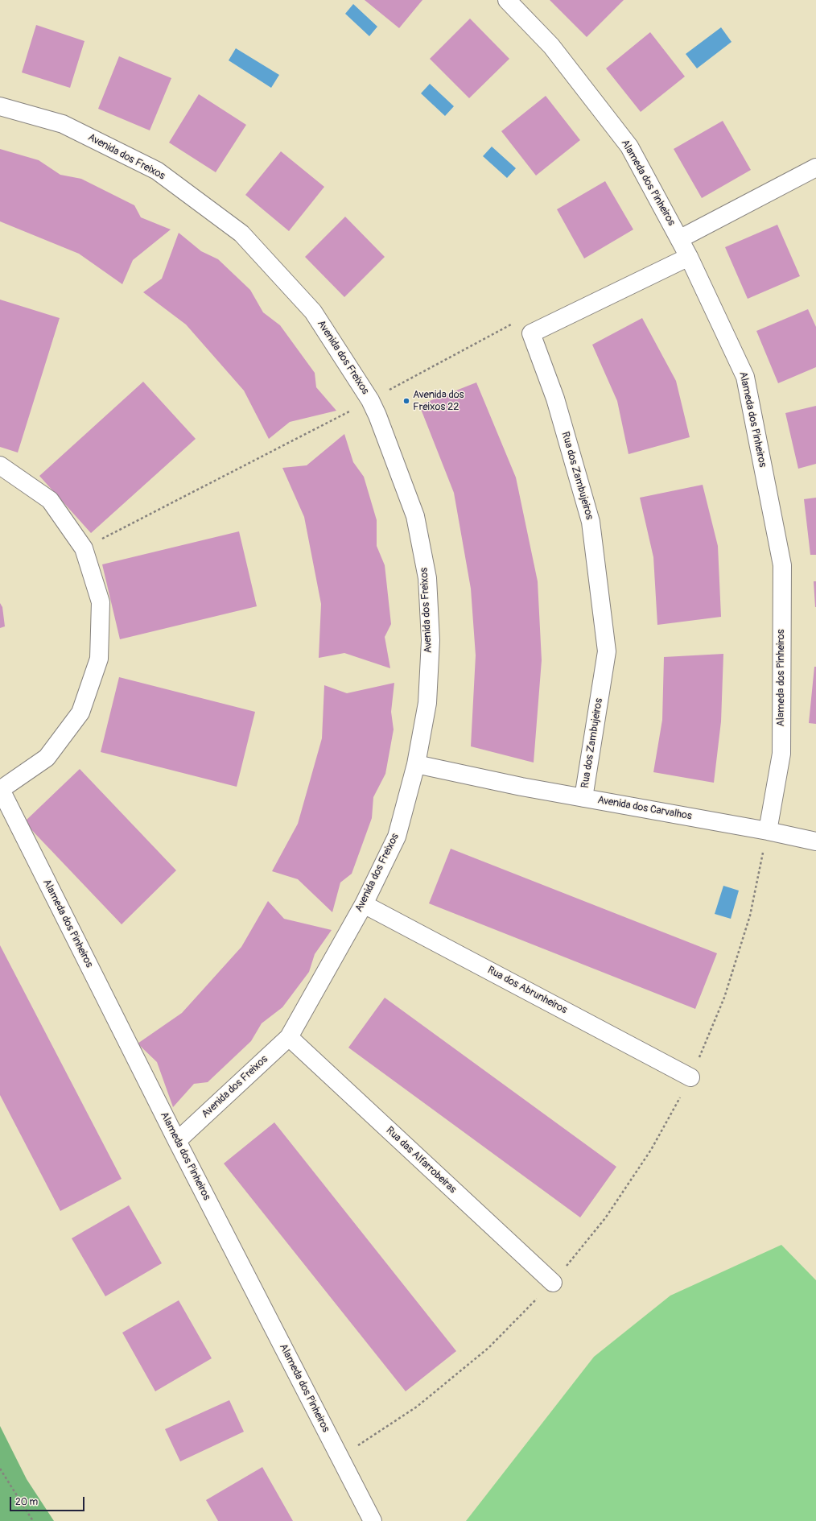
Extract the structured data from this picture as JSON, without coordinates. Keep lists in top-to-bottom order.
{
  "streets": {
    "street": [
      "Avenida dos Freixos",
      "Alameda dos Pinheiros",
      "Rua dos Zambujeiros",
      "Avenida dos Carvalhos",
      "Rua dos Abrunheiros",
      "Rua das Alfarrobeiras"
    ]
  },
  "crossings": [
    ["Avenida dos Freixos", "Alameda dos Pinheiros"],
    ["Avenida dos Freixos", "Avenida dos Carvalhos"],
    ["Avenida dos Freixos", "Rua dos Abrunheiros"],
    ["Avenida dos Freixos", "Rua das Alfarrobeiras"],
    ["Alameda dos Pinheiros", "Rua dos Zambujeiros"],
    ["Alameda dos Pinheiros", "Avenida dos Carvalhos"],
    ["Rua dos Zambujeiros", "Avenida dos Carvalhos"]
  ],
  "places": ["Avenida dos Freixos 22"],
  "scale_bar": "20 m"
}
